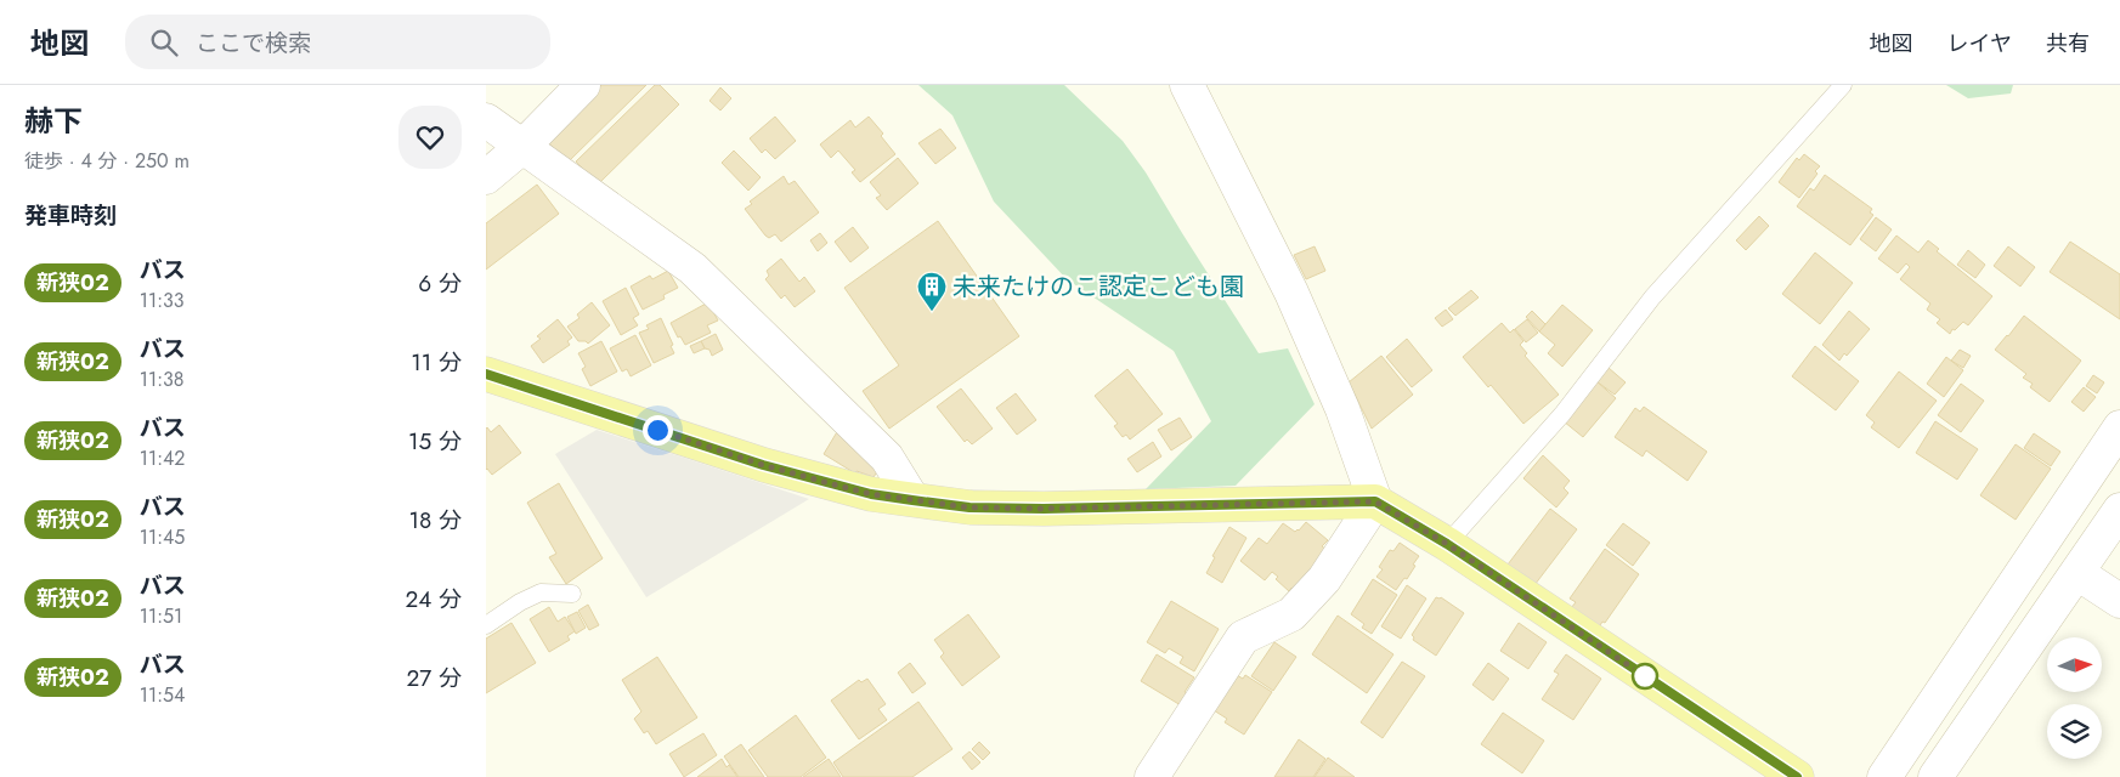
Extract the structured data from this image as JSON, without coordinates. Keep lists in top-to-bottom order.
{
  "places": {
    "building": ["未来たけのこ認定こども園"]
  },
  "lines": ["bus line 新狭02"],
  "north": "right",
  "page": {
    "header": "地図",
    "search": "ここで検索",
    "nav": ["地図", "レイヤ", "共有"],
    "heading": [
      ["赫下", "徒歩 · 4 分 · 250 m"],
      "発車時刻"
    ],
    "list": [
      {
        "mark": "新狭02",
        "name": "バス",
        "note": "11:33",
        "value": "6 分"
      },
      {
        "mark": "新狭02",
        "name": "バス",
        "note": "11:38",
        "value": "11 分"
      },
      {
        "mark": "新狭02",
        "name": "バス",
        "note": "11:42",
        "value": "15 分"
      },
      {
        "mark": "新狭02",
        "name": "バス",
        "note": "11:45",
        "value": "18 分"
      },
      {
        "mark": "新狭02",
        "name": "バス",
        "note": "11:51",
        "value": "24 分"
      },
      {
        "mark": "新狭02",
        "name": "バス",
        "note": "11:54",
        "value": "27 分"
      }
    ]
  }
}
